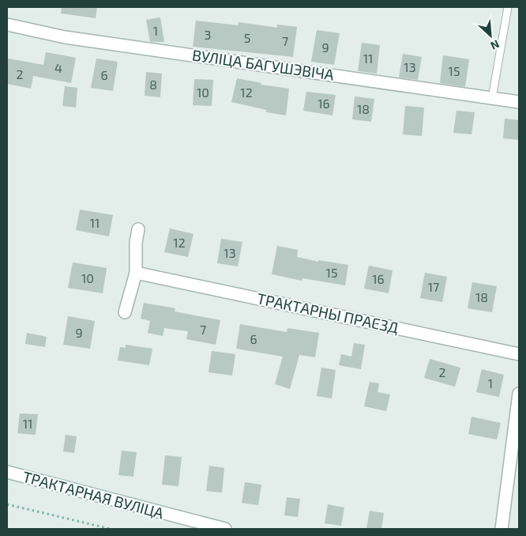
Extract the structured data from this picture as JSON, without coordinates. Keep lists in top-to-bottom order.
{
  "streets": {
    "street": ["ВУЛІЦА БАГУШЭВІЧА", "ТРАКТАРНЫ ПРАЕЗД", "ТРАКТАРНАЯ ВУЛІЦА"]
  },
  "house_numbers": [
    "1",
    "3",
    "5",
    "7",
    "9",
    "11",
    "13",
    "4",
    "15",
    "2",
    "6",
    "8",
    "10",
    "12",
    "16",
    "18",
    "11",
    "12",
    "13",
    "15",
    "10",
    "16",
    "17",
    "18",
    "7",
    "9",
    "6",
    "2",
    "1",
    "11"
  ],
  "north": "bottom right"
}
